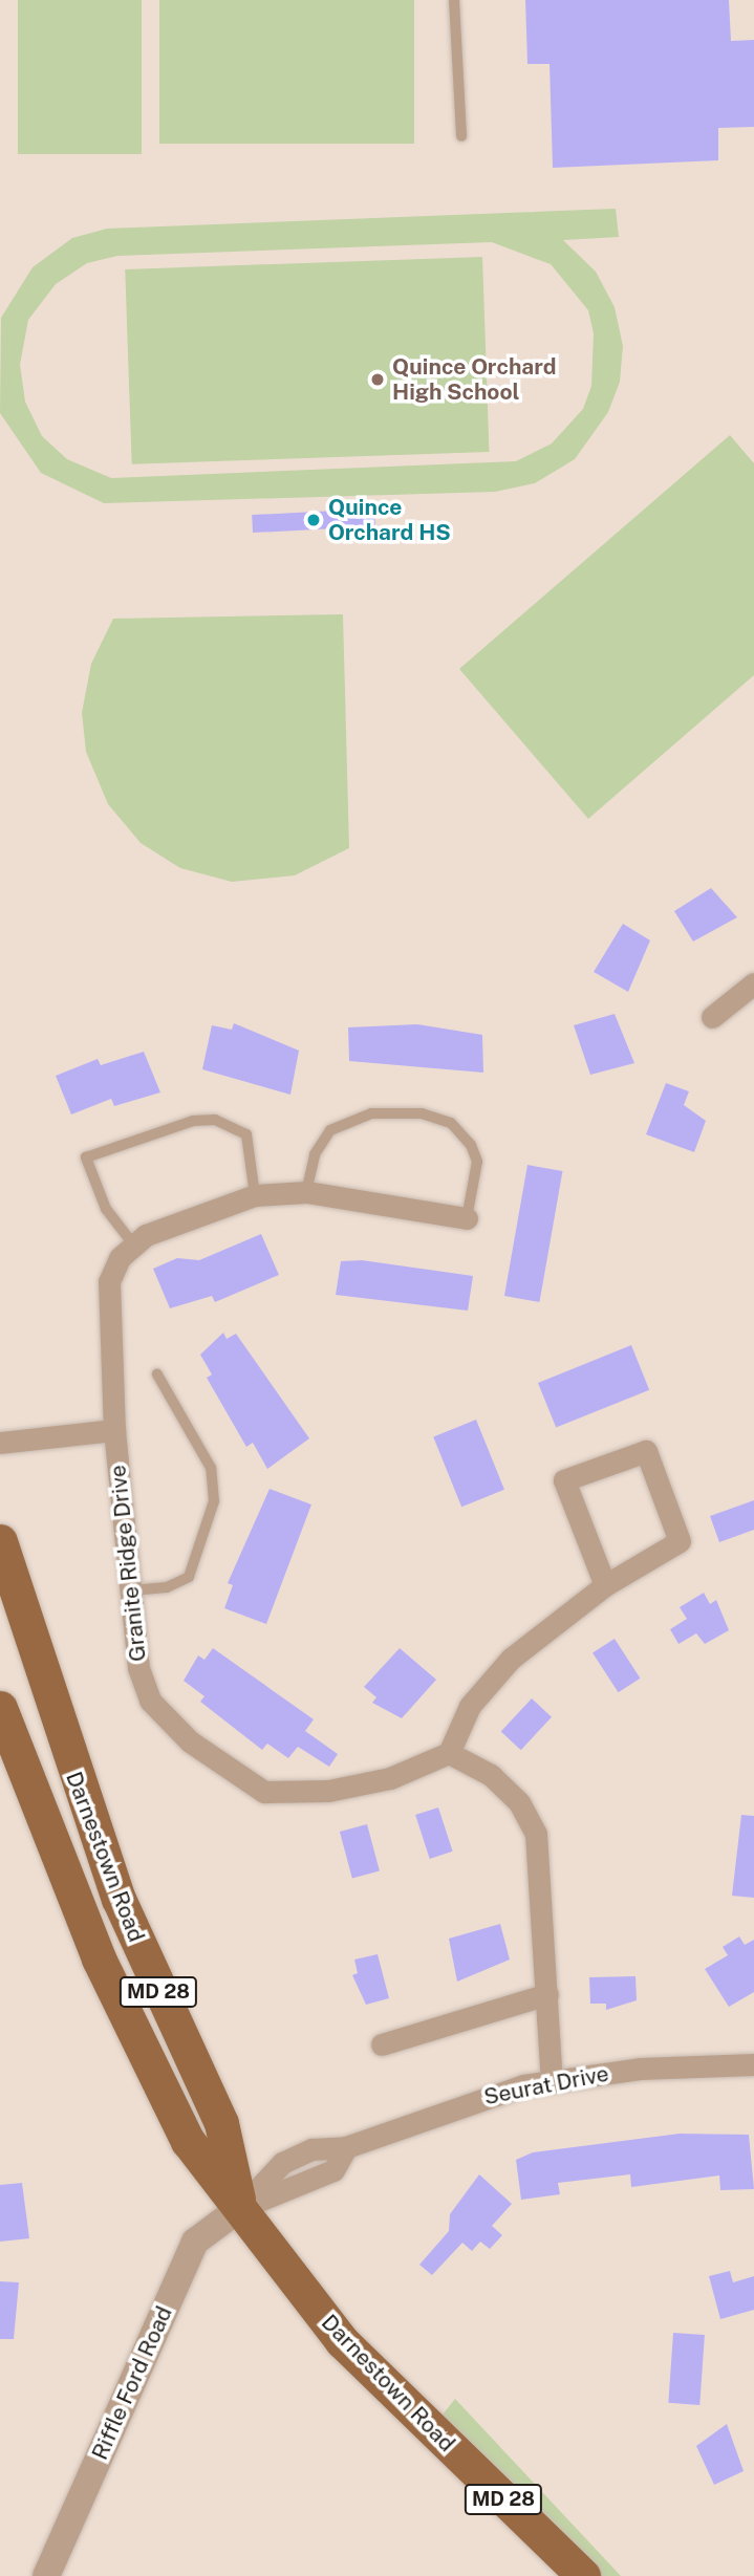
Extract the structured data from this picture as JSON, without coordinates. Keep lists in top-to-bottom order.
{
  "streets": {
    "main road": ["Darnestown Road", "MD 28"],
    "street": ["Granite Ridge Drive", "Seurat Drive", "Riffle Ford Road"]
  },
  "crossings": [
    ["Darnestown Road", "Seurat Drive"],
    ["Darnestown Road", "Riffle Ford Road"],
    ["Seurat Drive", "Riffle Ford Road"]
  ],
  "places": ["Quince Orchard High School", "Quince Orchard HS"]
}
